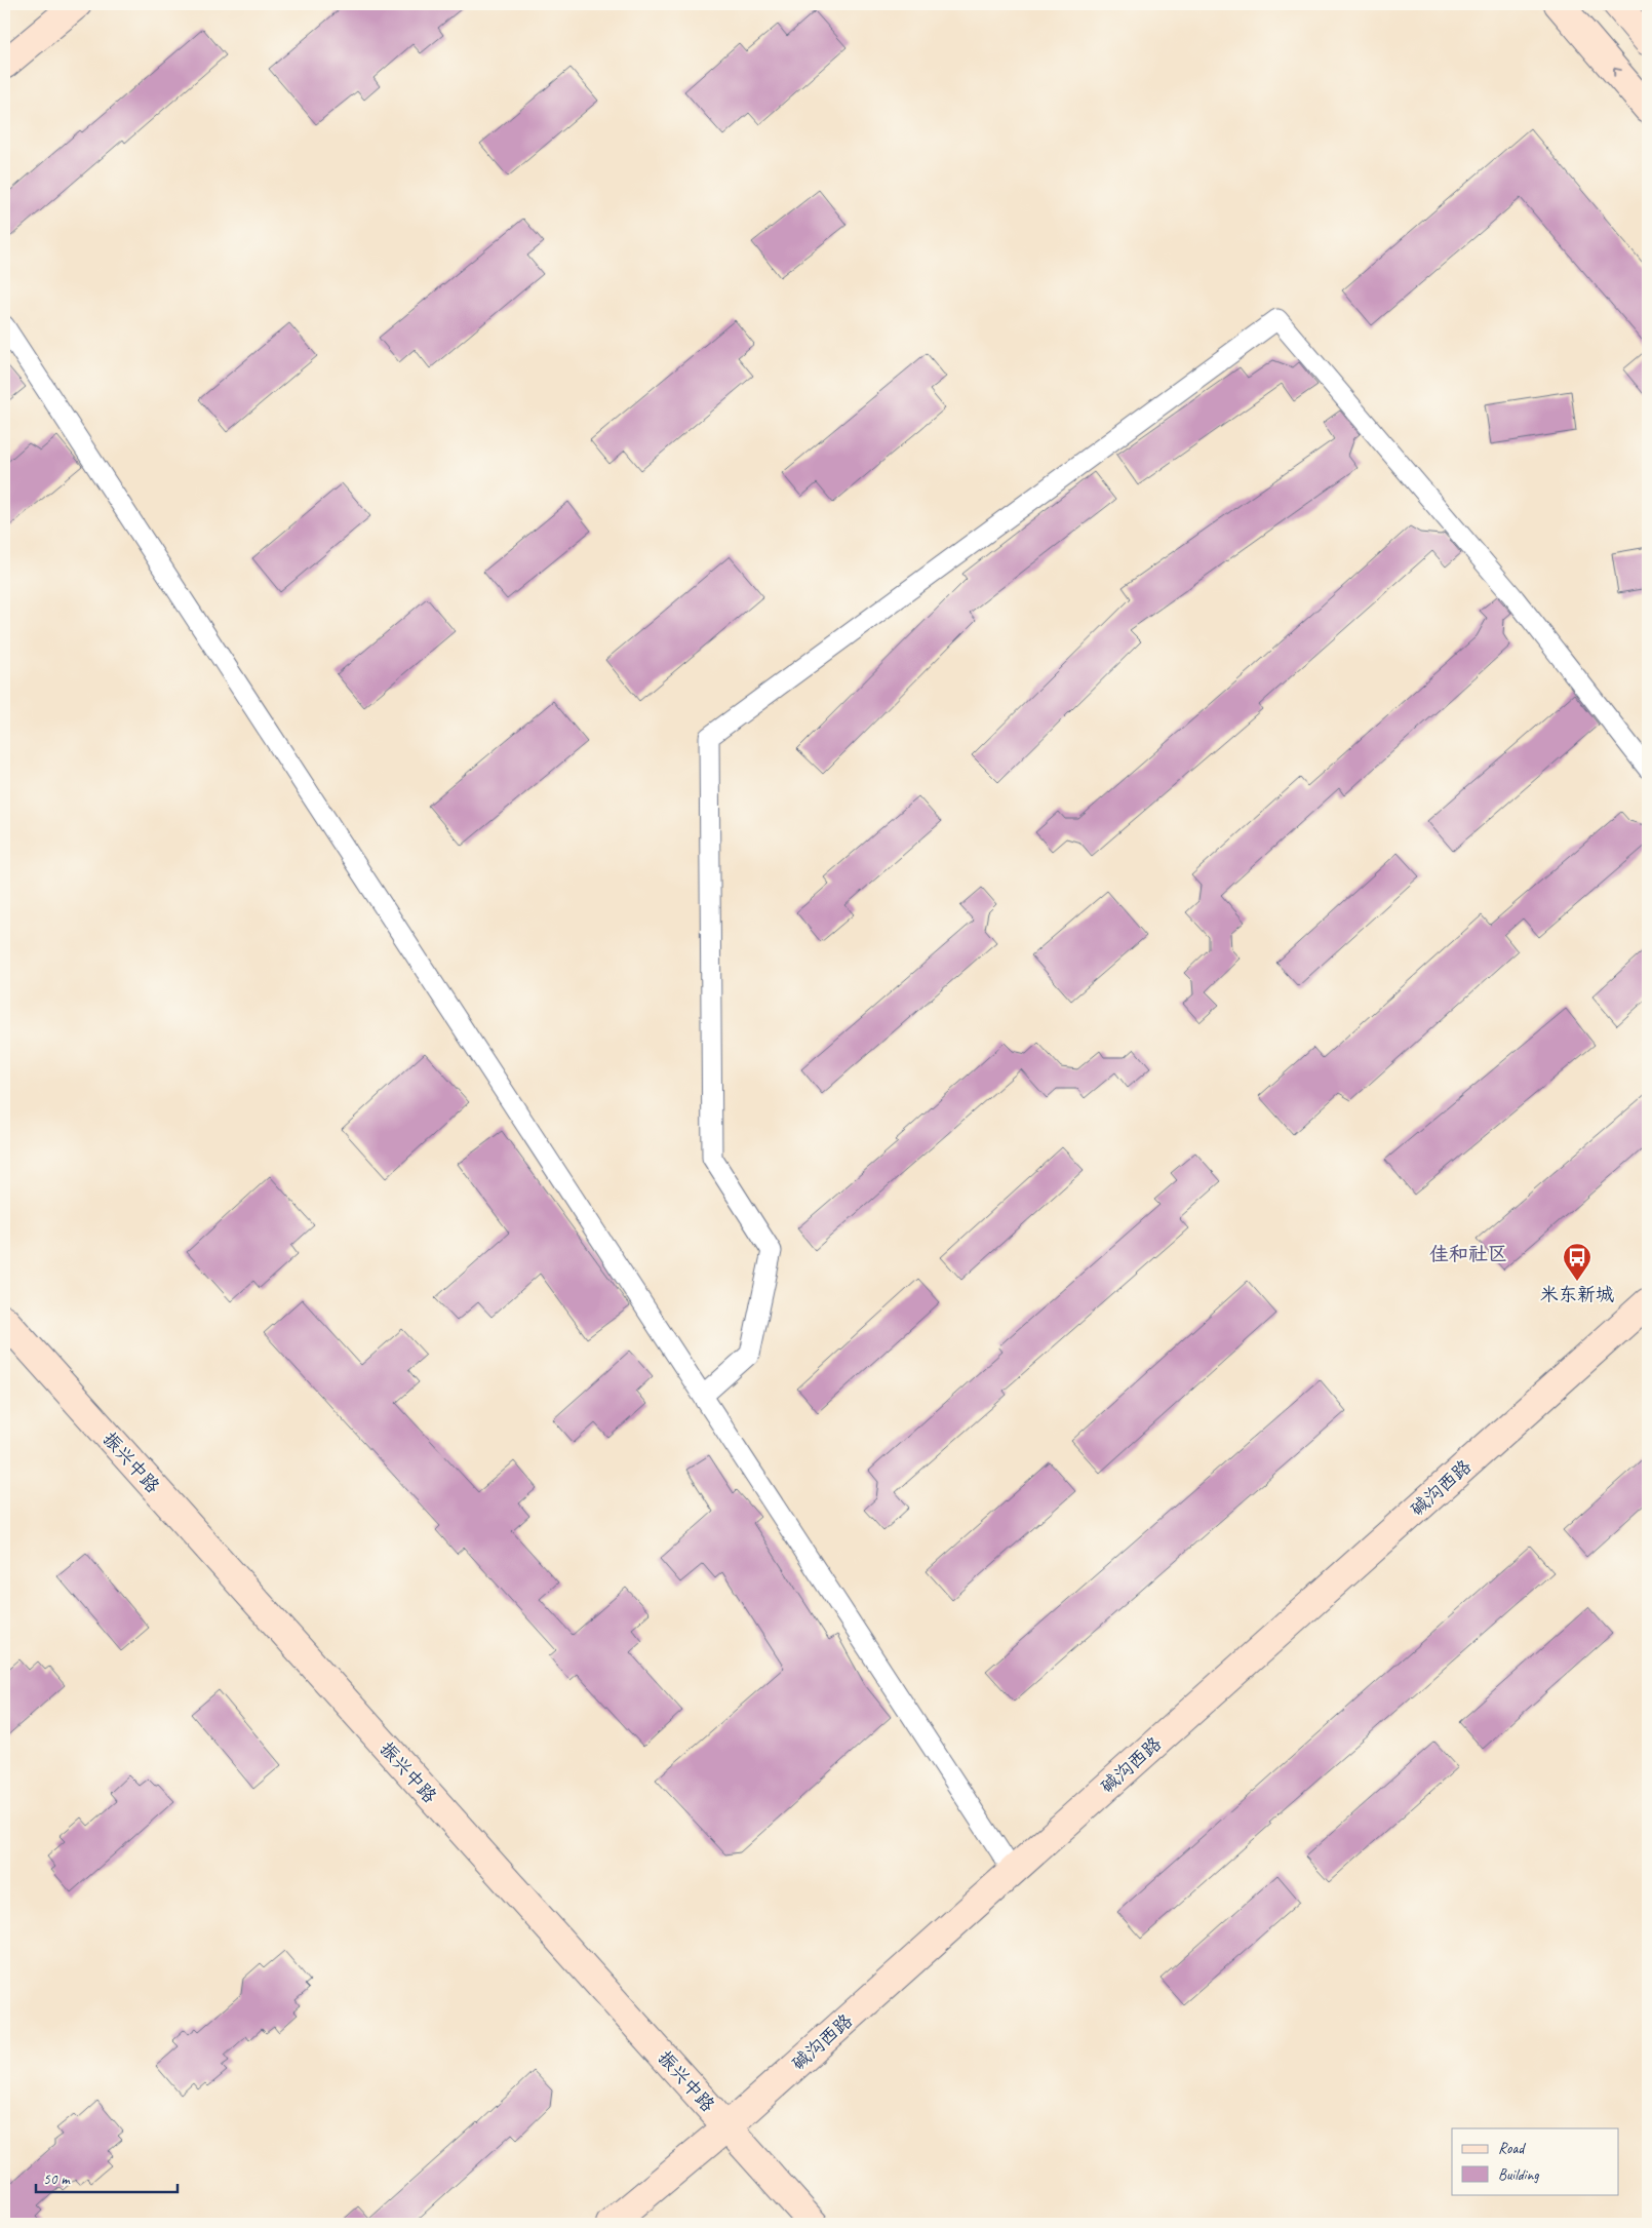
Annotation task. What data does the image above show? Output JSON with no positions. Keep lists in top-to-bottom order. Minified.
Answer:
{"streets":{"street":["振兴中路","碱沟西路"]},"crossings":[["振兴中路","碱沟西路"]],"districts":["佳和社区"],"places":{"bus stop":["米东新城"]},"legend":["Road","Building"],"scale_bar":"50 m"}
